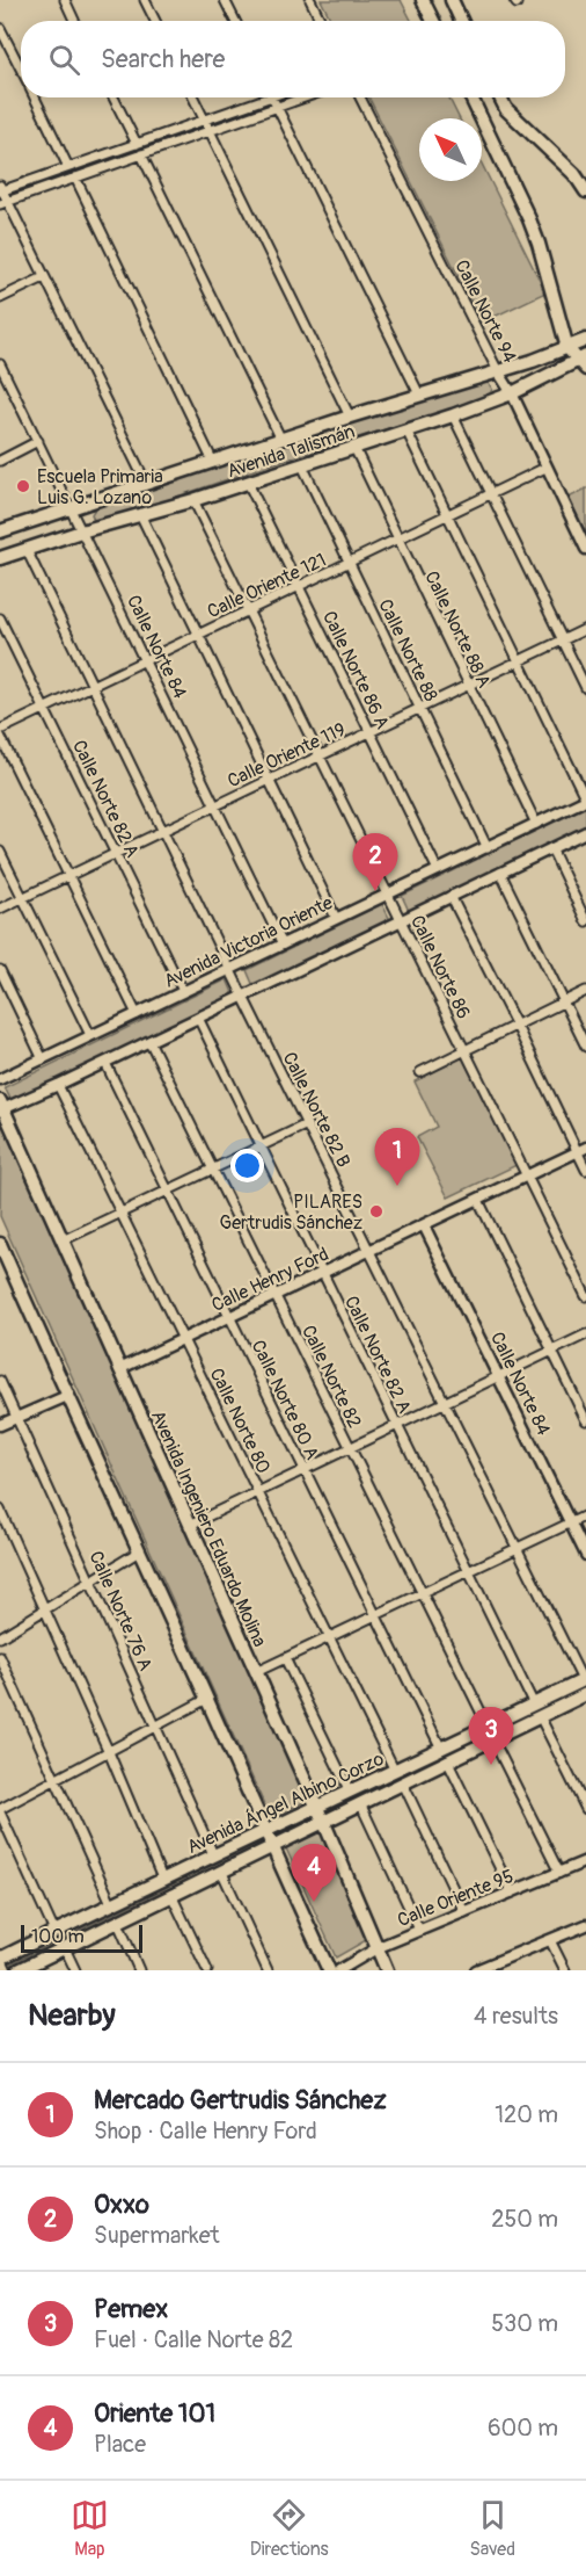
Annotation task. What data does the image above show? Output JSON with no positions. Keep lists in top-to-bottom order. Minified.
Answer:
{"streets":{"main road":["Avenida Talismán","Avenida Ingeniero Eduardo Molina","Avenida Ángel Albino Corzo"],"street":["Calle Norte 94","Calle Oriente 121","Calle Norte 88 A","Calle Norte 84","Calle Norte 88","Calle Norte 86 A","Calle Oriente 119","Calle Norte 82 A","Avenida Victoria Oriente","Calle Norte 86","Calle Norte 82 B","Calle Henry Ford","Calle Norte 82","Calle Norte 80 A","Calle Norte 80","Calle Norte 76 A","Calle Oriente 95"]},"crossings":[["Calle Norte 94","Avenida Talismán"],["Calle Norte 94","Calle Oriente 121"],["Avenida Talismán","Calle Norte 88 A"],["Avenida Talismán","Calle Norte 84"],["Avenida Talismán","Calle Norte 88"],["Avenida Talismán","Calle Norte 86 A"],["Avenida Talismán","Calle Norte 86"],["Avenida Talismán","Calle Norte 82 B"],["Calle Oriente 121","Calle Norte 88 A"],["Calle Oriente 121","Calle Norte 84"],["Calle Oriente 121","Calle Norte 88"],["Calle Oriente 121","Calle Norte 86 A"],["Calle Oriente 121","Calle Norte 82 A"],["Calle Oriente 121","Calle Norte 86"],["Calle Oriente 121","Calle Norte 82 B"],["Calle Norte 88 A","Calle Oriente 119"],["Calle Norte 88 A","Avenida Victoria Oriente"],["Calle Norte 84","Calle Oriente 119"],["Calle Norte 84","Avenida Victoria Oriente"],["Calle Norte 84","Calle Henry Ford"],["Calle Norte 88","Calle Oriente 119"],["Calle Norte 88","Avenida Victoria Oriente"],["Calle Norte 86 A","Calle Oriente 119"],["Calle Norte 86 A","Avenida Victoria Oriente"],["Calle Oriente 119","Calle Norte 82 A"],["Calle Oriente 119","Calle Norte 86"],["Calle Oriente 119","Calle Norte 82 B"],["Calle Norte 82 A","Avenida Victoria Oriente"],["Calle Norte 82 A","Calle Henry Ford"],["Calle Norte 82 A","Avenida Ángel Albino Corzo"],["Avenida Victoria Oriente","Calle Norte 86"],["Avenida Victoria Oriente","Calle Norte 82 B"],["Calle Norte 86","Calle Henry Ford"],["Calle Norte 82 B","Calle Henry Ford"],["Calle Norte 82 B","Avenida Ángel Albino Corzo"],["Calle Henry Ford","Calle Norte 82"],["Calle Henry Ford","Calle Norte 80 A"],["Calle Henry Ford","Calle Norte 80"],["Calle Henry Ford","Avenida Ingeniero Eduardo Molina"],["Calle Norte 82","Avenida Ángel Albino Corzo"],["Calle Norte 82","Calle Oriente 95"],["Calle Norte 80 A","Avenida Ángel Albino Corzo"],["Calle Norte 80 A","Calle Oriente 95"],["Calle Norte 80","Avenida Ángel Albino Corzo"],["Avenida Ingeniero Eduardo Molina","Avenida Ángel Albino Corzo"],["Avenida Ingeniero Eduardo Molina","Calle Oriente 95"],["Calle Norte 76 A","Avenida Ángel Albino Corzo"]],"places":["Escuela Primaria Luis G. Lozano","PILARES Gertrudis Sánchez"],"scale_bar":"100 m","north":"top left","page":{"search":"Search here","pins":["2","1","3","4"],"scale":"100 m","heading":["Nearby","4 results"],"list":[{"mark":"1","name":"Mercado Gertrudis Sánchez","note":"Shop · Calle Henry Ford","value":"120 m"},{"mark":"2","name":"Oxxo","note":"Supermarket","value":"250 m"},{"mark":"3","name":"Pemex","note":"Fuel · Calle Norte 82","value":"530 m"},{"mark":"4","name":"Oriente 101","note":"Place","value":"600 m"}],"nav":["Map","Directions","Saved"]}}
